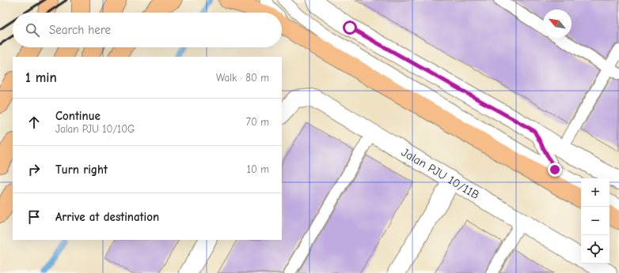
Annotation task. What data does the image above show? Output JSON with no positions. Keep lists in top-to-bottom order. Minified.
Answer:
{"streets":{"street":["Jalan PJU 10/11B"]},"north":"top left","page":{"search":"Search here","heading":["1 min","Walk · 80 m"],"list":[["Continue","Jalan PJU 10/10G","70 m"],["Turn right","10 m"],"Arrive at destination"],"map_buttons":["+","−"]}}
